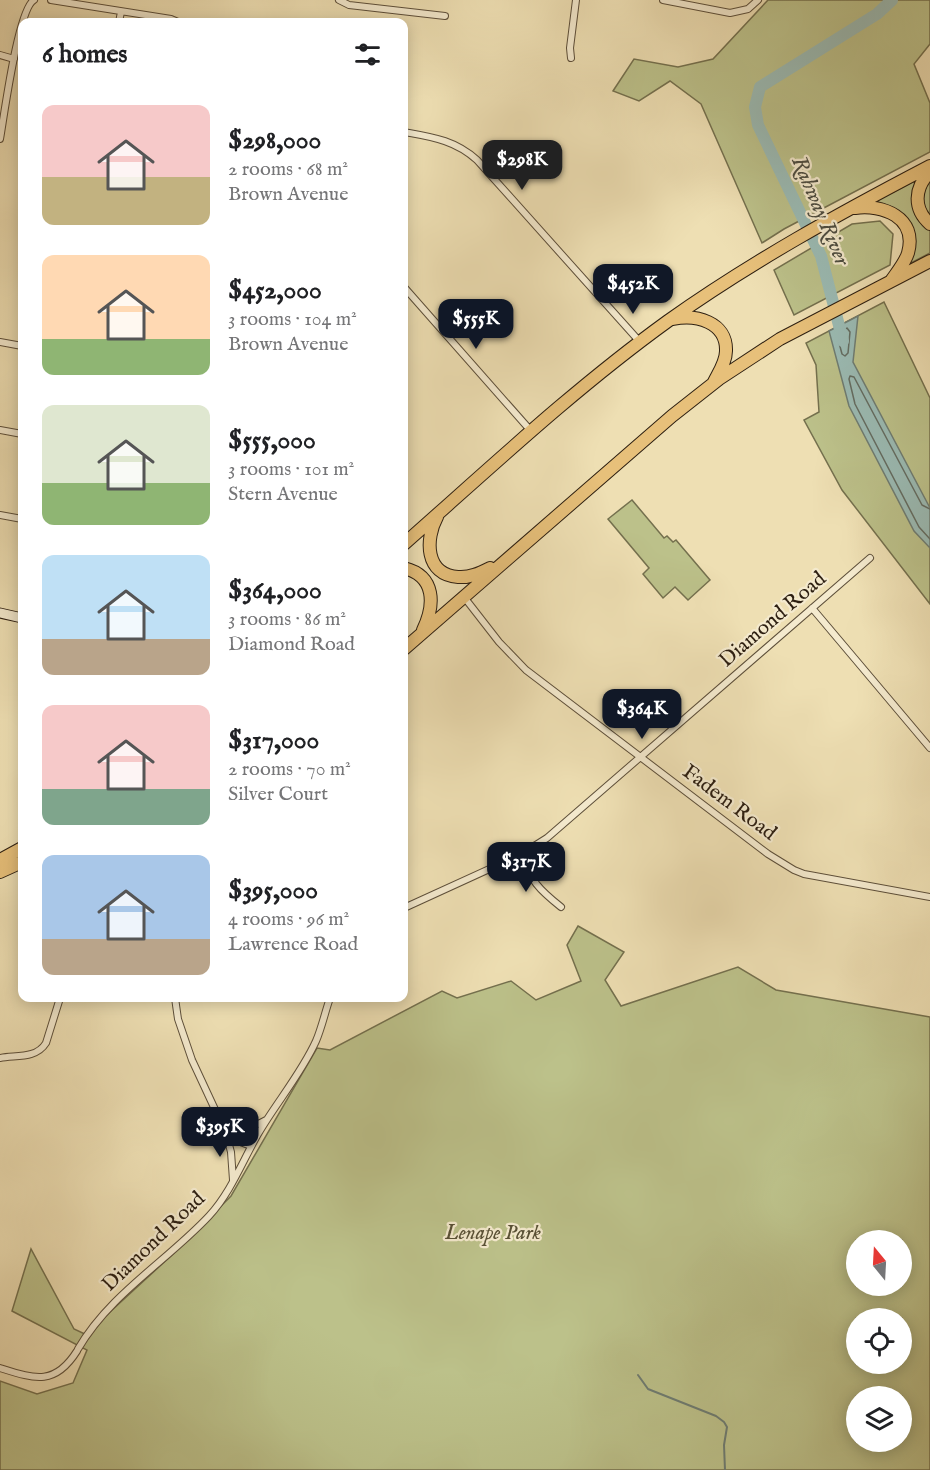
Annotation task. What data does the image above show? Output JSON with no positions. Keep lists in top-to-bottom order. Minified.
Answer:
{"streets":{"street":["Diamond Road","Fadem Road"]},"crossings":[["Diamond Road","Fadem Road"]],"water":["Rahway River"],"parks":["Lenape Park"],"north":"top","page":{"heading":"6 homes","list":[{"name":"$298,000","note":"2 rooms · 68 m² · Brown Avenue"},{"name":"$452,000","note":"3 rooms · 104 m² · Brown Avenue"},{"name":"$555,000","note":"3 rooms · 101 m² · Stern Avenue"},{"name":"$364,000","note":"3 rooms · 86 m² · Diamond Road"},{"name":"$317,000","note":"2 rooms · 70 m² · Silver Court"},{"name":"$395,000","note":"4 rooms · 96 m² · Lawrence Road"}],"price":["$298K","$452K","$555K","$364K","$317K","$395K"]}}
